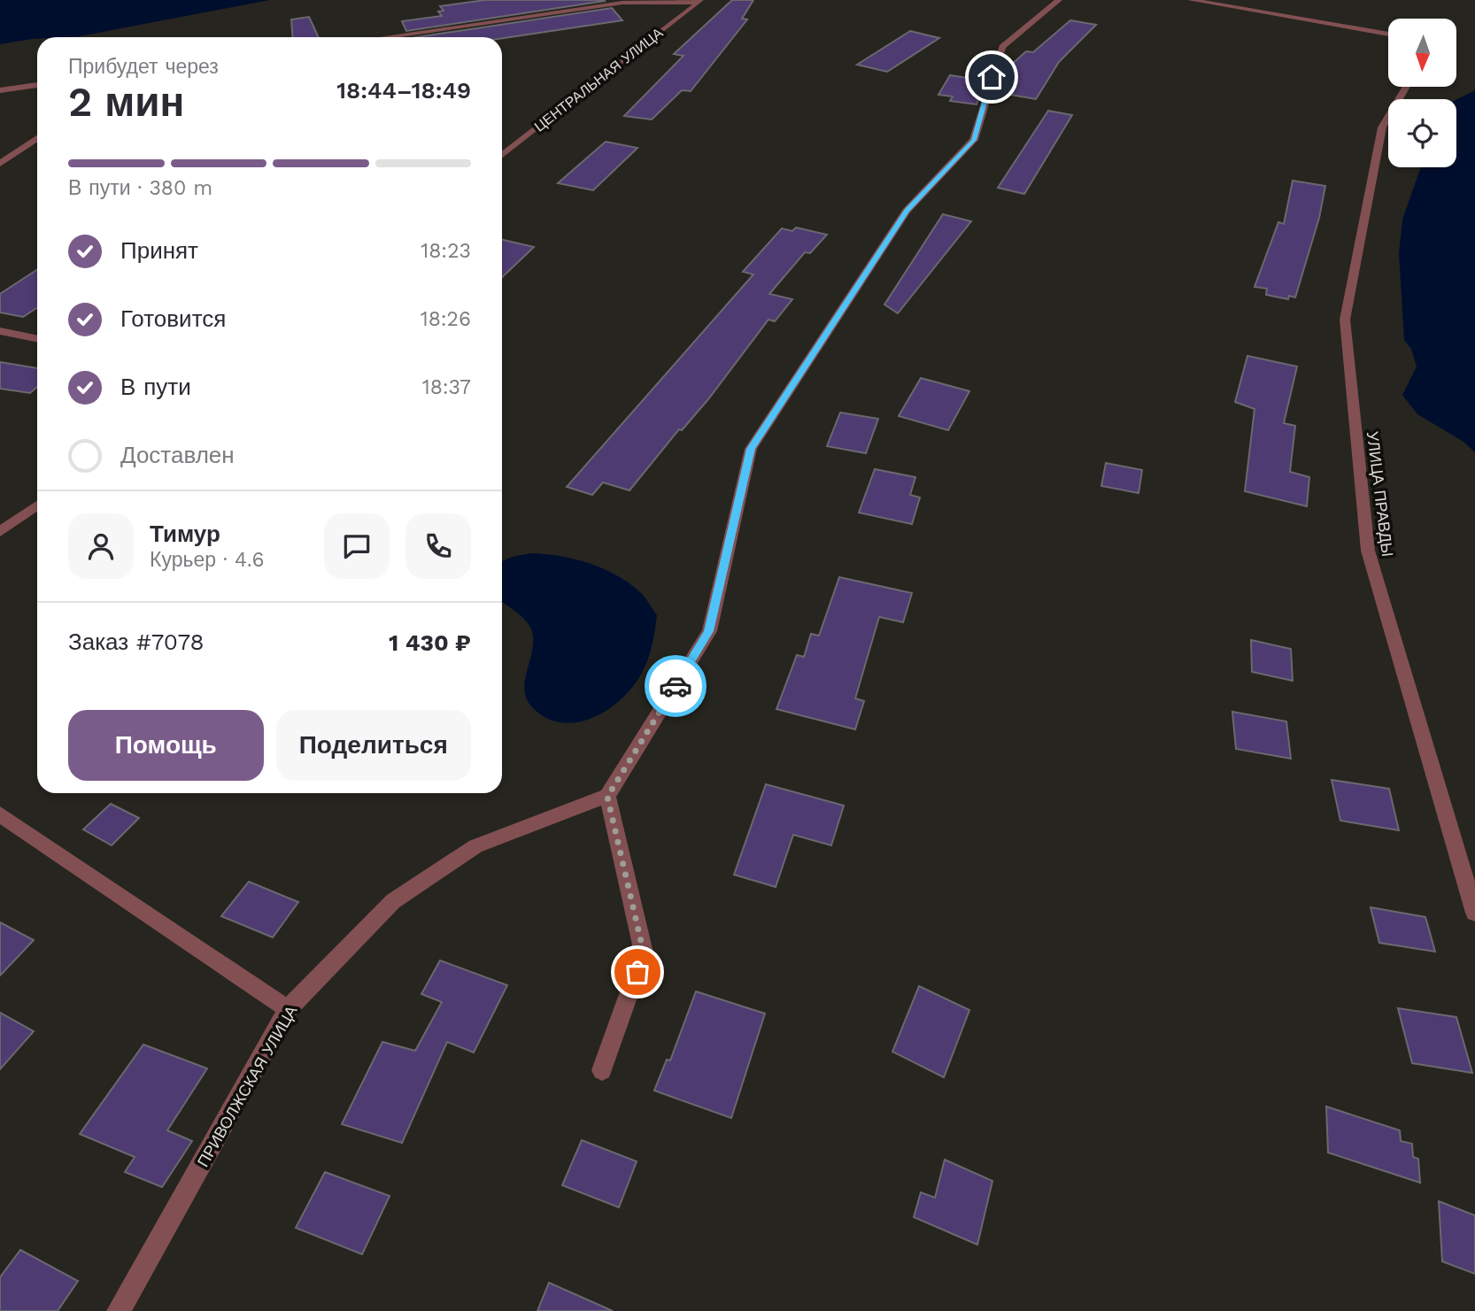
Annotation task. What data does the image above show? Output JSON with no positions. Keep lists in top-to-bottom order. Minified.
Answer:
{"streets":{"street":["ЦЕНТРАЛЬНАЯ УЛИЦА","УЛИЦА ПРАВДЫ","ПРИВОЛЖСКАЯ УЛИЦА"]},"north":"bottom","page":{"heading":["2 мин","Прибудет через","18:44–18:49"],"panel":["Тимур","Курьер · 4.6","Заказ #7078","1 430 ₽"],"bar":"В пути · 380 m","list":[["Принят","18:23"],["Готовится","18:26"],["В пути","18:37"],"Доставлен"],"buttons":["Помощь","Поделиться"]}}
